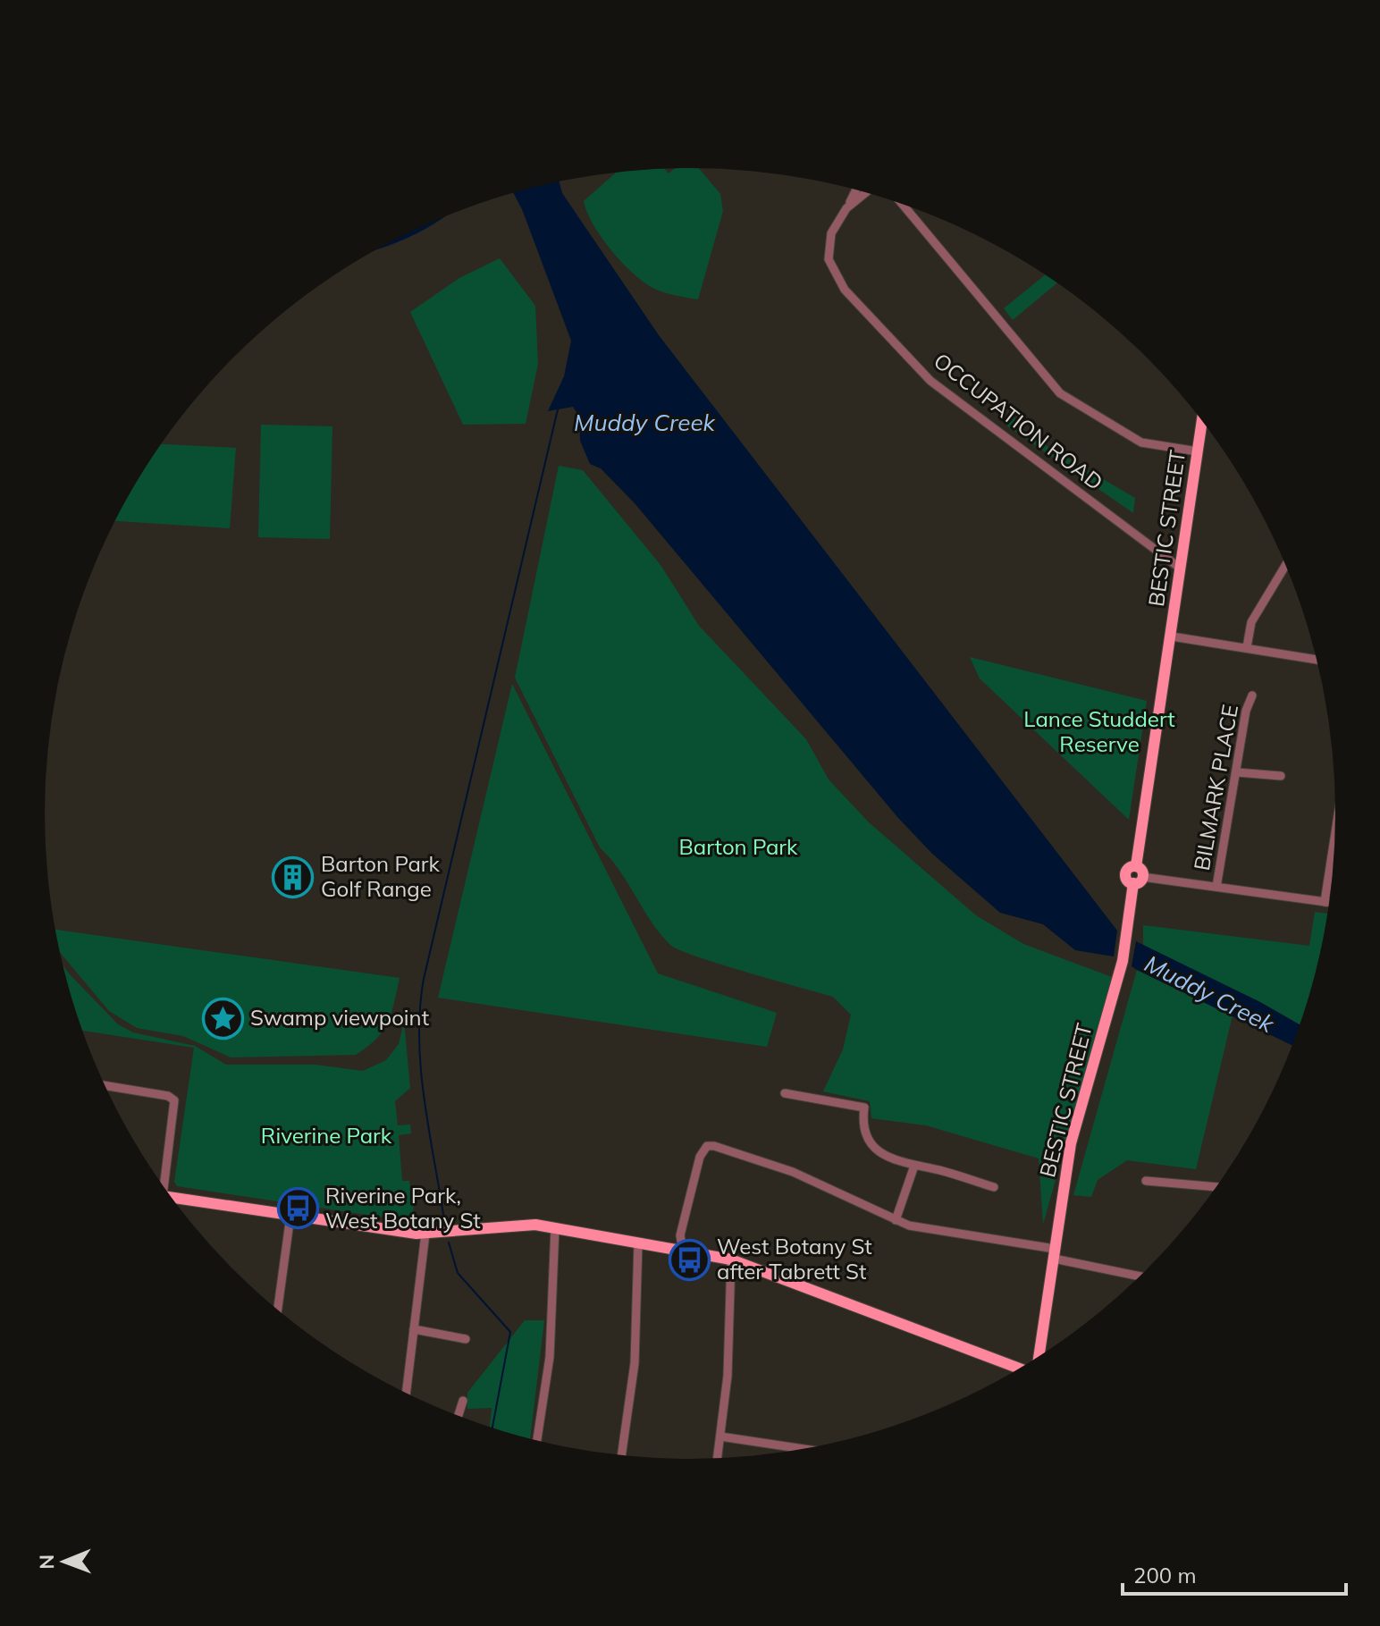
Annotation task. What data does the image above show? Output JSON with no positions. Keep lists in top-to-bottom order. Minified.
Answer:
{"streets":{"main road":["BESTIC STREET"],"street":["OCCUPATION ROAD","BILMARK PLACE"]},"crossings":[["OCCUPATION ROAD","BESTIC STREET"]],"water":["Muddy Creek"],"parks":["Lance Studdert Reserve","Barton Park","Riverine Park"],"places":{"building":["Barton Park Golf Range"],"place":["Swamp viewpoint"],"bus stop":["Riverine Park, West Botany St","West Botany St after Tabrett St"]},"scale_bar":"200 m","north":"left"}
